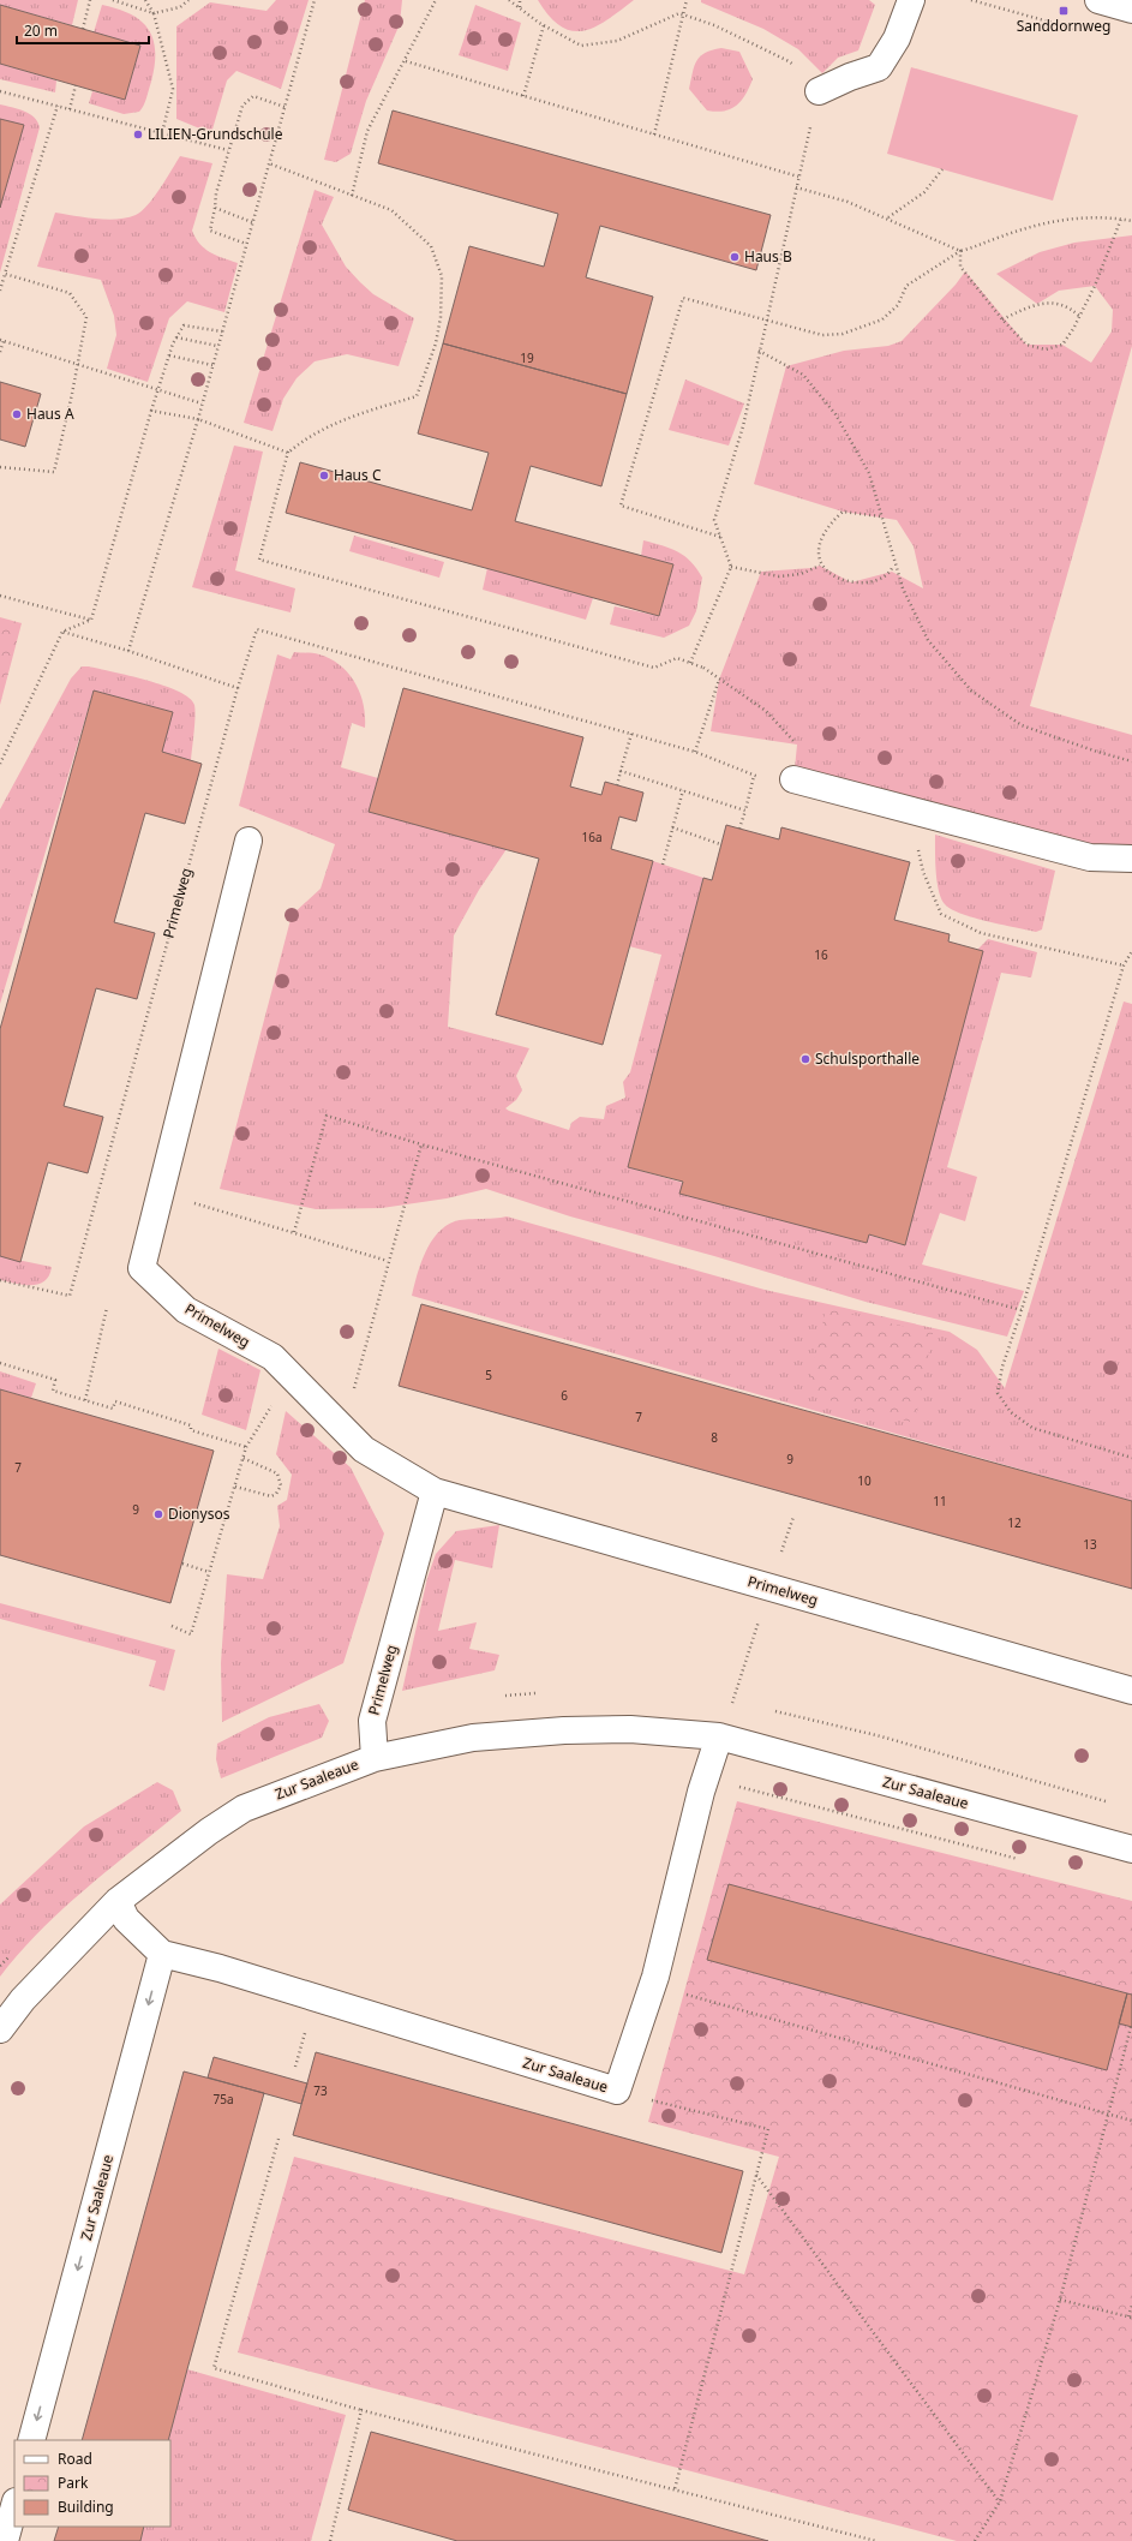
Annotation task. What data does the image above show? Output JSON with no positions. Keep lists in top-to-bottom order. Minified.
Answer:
{"streets":{"street":["Primelweg","Zur Saaleaue"]},"crossings":[["Primelweg","Zur Saaleaue"]],"places":{"transit":["Sanddornweg"],"other":["LILIEN-Grundschule","Haus B","Haus A","Haus C","Schulsporthalle","Dionysos"]},"house_numbers":["19","16a","16","5","6","7","8","9","7","10","11","9","12","13","73","75a"],"legend":["Road","Park","Building"],"scale_bar":"20 m"}
